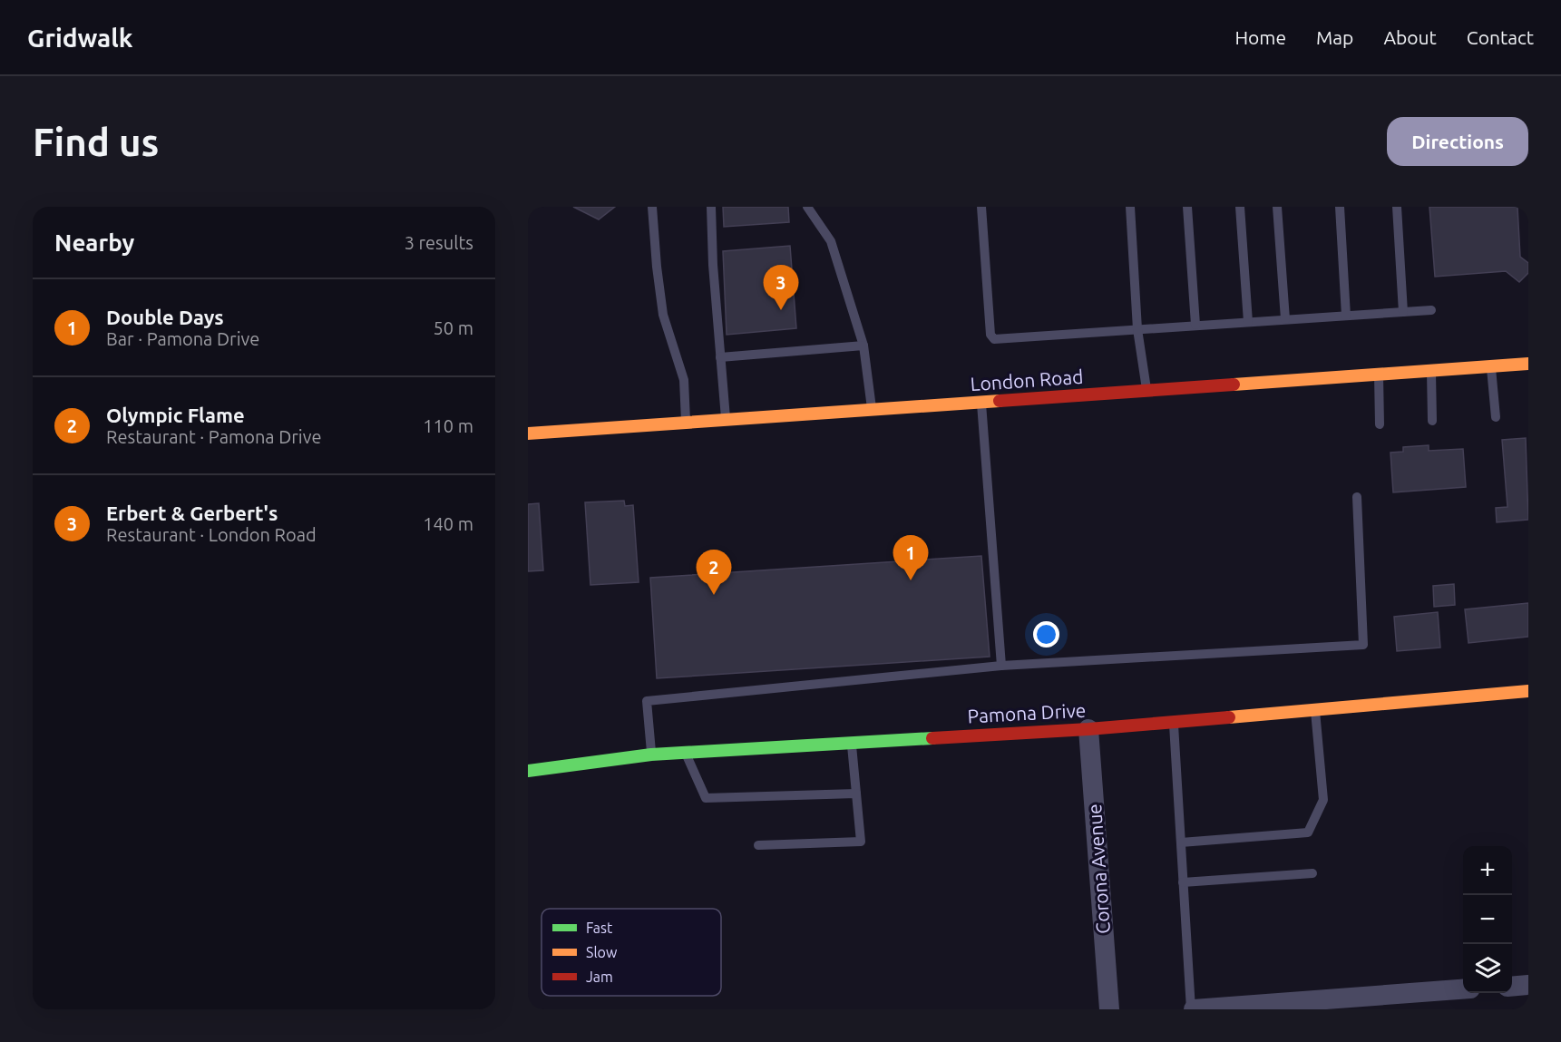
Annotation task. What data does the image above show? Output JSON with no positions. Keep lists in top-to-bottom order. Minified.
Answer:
{"streets":{"street":["London Road","Pamona Drive","Corona Avenue"]},"crossings":[["Pamona Drive","Corona Avenue"]],"legend":["Fast","Slow","Jam"],"page":{"header":"Gridwalk","nav":["Home","Map","About","Contact"],"buttons":"Directions","title":"Find us","heading":["Nearby","3 results"],"pins":["3","1","2"],"list":[{"mark":"1","name":"Double Days","note":"Bar · Pamona Drive","value":"50 m"},{"mark":"2","name":"Olympic Flame","note":"Restaurant · Pamona Drive","value":"110 m"},{"mark":"3","name":"Erbert & Gerbert's","note":"Restaurant · London Road","value":"140 m"}],"map_buttons":["+","−"]}}
